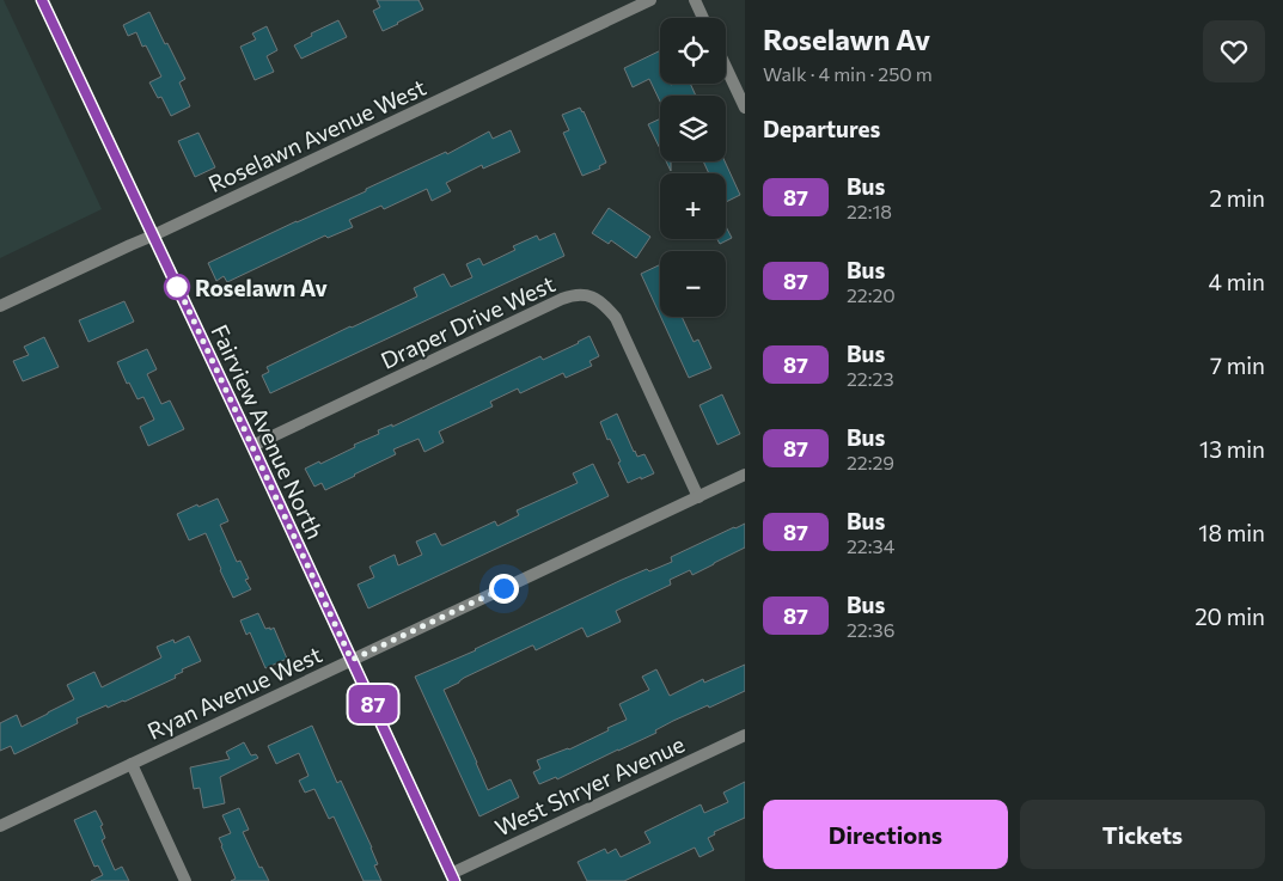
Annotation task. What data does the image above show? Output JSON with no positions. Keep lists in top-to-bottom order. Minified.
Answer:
{"streets":{"street":["Roselawn Avenue West","Draper Drive West","Fairview Avenue North","Ryan Avenue West","West Shryer Avenue"]},"crossings":[["Roselawn Avenue West","Fairview Avenue North"],["Draper Drive West","Fairview Avenue North"],["Draper Drive West","Ryan Avenue West"],["Fairview Avenue North","Ryan Avenue West"],["Fairview Avenue North","West Shryer Avenue"]],"places":["Roselawn Av"],"lines":["bus line 87"],"page":{"on_map":"87","heading":[["Roselawn Av","Walk · 4 min · 250 m"],"Departures"],"map_buttons":["+","−"],"list":[{"mark":"87","name":"Bus","note":"22:18","value":"2 min"},{"mark":"87","name":"Bus","note":"22:20","value":"4 min"},{"mark":"87","name":"Bus","note":"22:23","value":"7 min"},{"mark":"87","name":"Bus","note":"22:29","value":"13 min"},{"mark":"87","name":"Bus","note":"22:34","value":"18 min"},{"mark":"87","name":"Bus","note":"22:36","value":"20 min"}],"buttons":["Directions","Tickets"]}}
